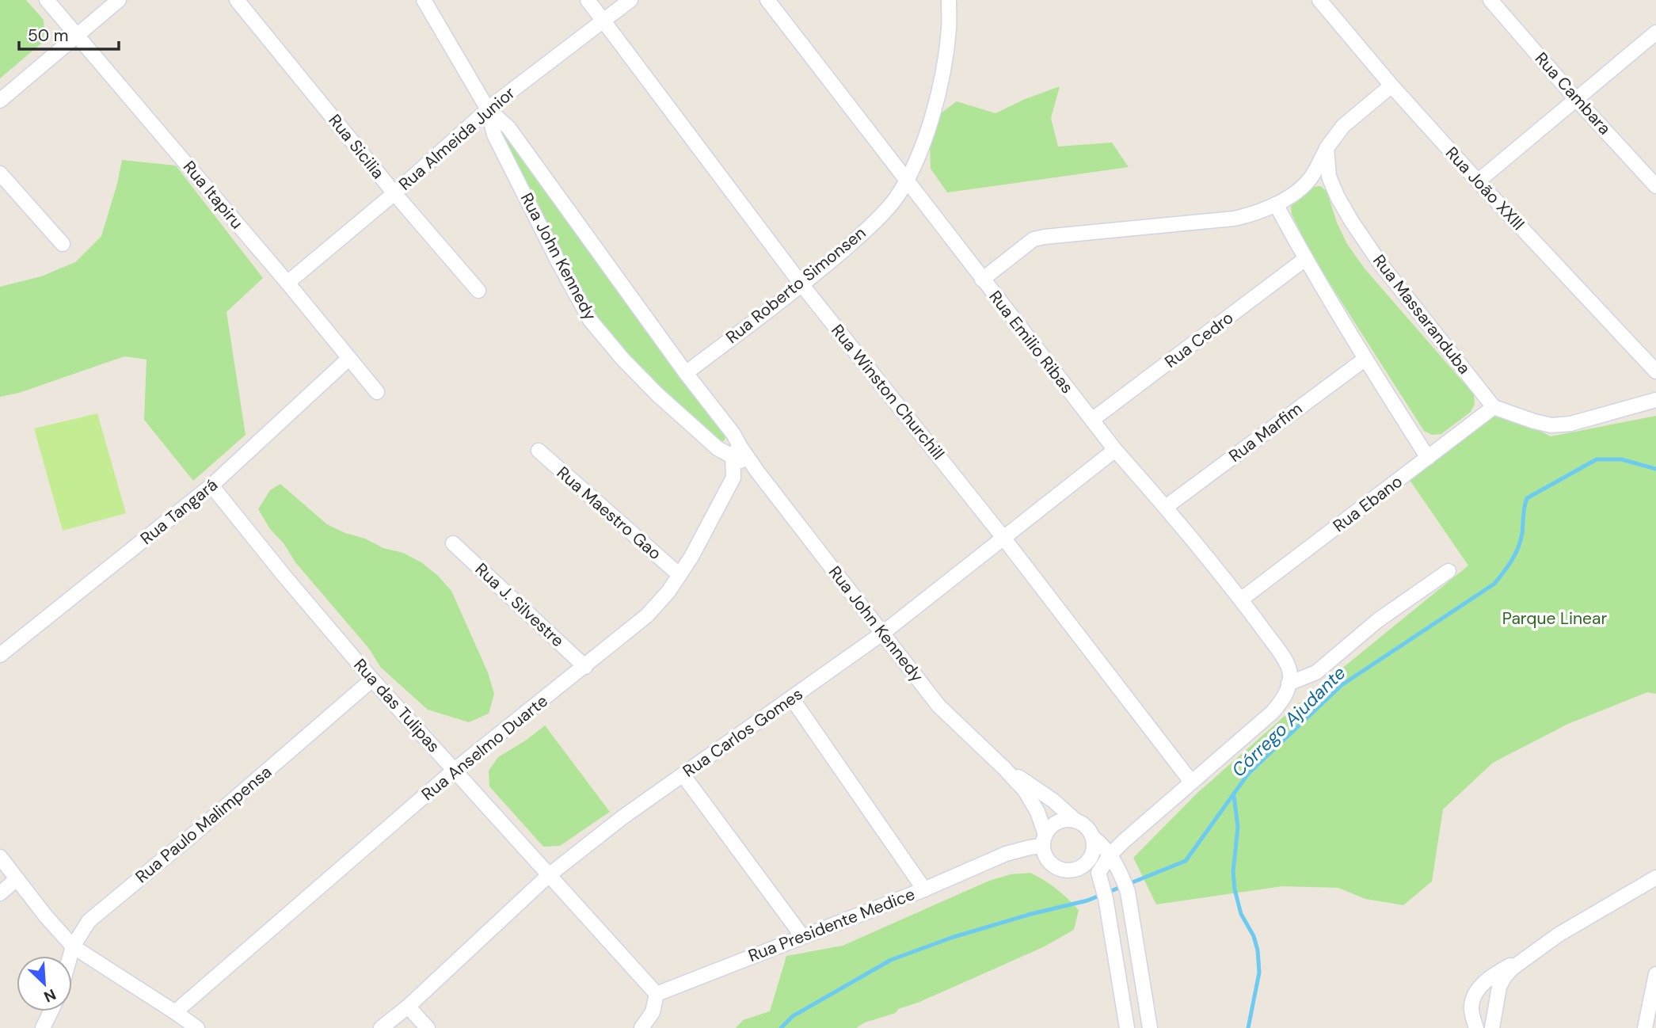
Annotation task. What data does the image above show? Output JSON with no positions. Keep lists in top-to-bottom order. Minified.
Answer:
{"streets":{"street":["Rua Cambara","Rua Almeida Junior","Rua Sicilia","Rua João XXIII","Rua Itapiru","Rua John Kennedy","Rua Roberto Simonsen","Rua Massaranduba","Rua Cedro","Rua Emilio Ribas","Rua Winston Churchill","Rua Marfim","Rua Ebano","Rua Tangará","Rua Maestro Gao","Rua J. Silvestre","Rua das Tulipas","Rua Carlos Gomes","Rua Anselmo Duarte","Rua Paulo Malimpensa","Rua Presidente Medice"]},"crossings":[["Rua Almeida Junior","Rua Sicilia"],["Rua Almeida Junior","Rua Itapiru"],["Rua Almeida Junior","Rua John Kennedy"],["Rua Almeida Junior","Rua Winston Churchill"],["Rua Itapiru","Rua Tangará"],["Rua John Kennedy","Rua Roberto Simonsen"],["Rua John Kennedy","Rua Carlos Gomes"],["Rua John Kennedy","Rua Anselmo Duarte"],["Rua John Kennedy","Rua Presidente Medice"],["Rua Roberto Simonsen","Rua Emilio Ribas"],["Rua Roberto Simonsen","Rua Winston Churchill"],["Rua Massaranduba","Rua Ebano"],["Rua Cedro","Rua Emilio Ribas"],["Rua Emilio Ribas","Rua Marfim"],["Rua Emilio Ribas","Rua Ebano"],["Rua Emilio Ribas","Rua Carlos Gomes"],["Rua Winston Churchill","Rua Carlos Gomes"],["Rua Tangará","Rua das Tulipas"],["Rua Maestro Gao","Rua Anselmo Duarte"],["Rua J. Silvestre","Rua Anselmo Duarte"],["Rua das Tulipas","Rua Carlos Gomes"],["Rua das Tulipas","Rua Anselmo Duarte"],["Rua das Tulipas","Rua Paulo Malimpensa"],["Rua das Tulipas","Rua Presidente Medice"]],"water":["Córrego Ajudante"],"parks":["Parque Linear"],"scale_bar":"50 m","north":"bottom right"}
